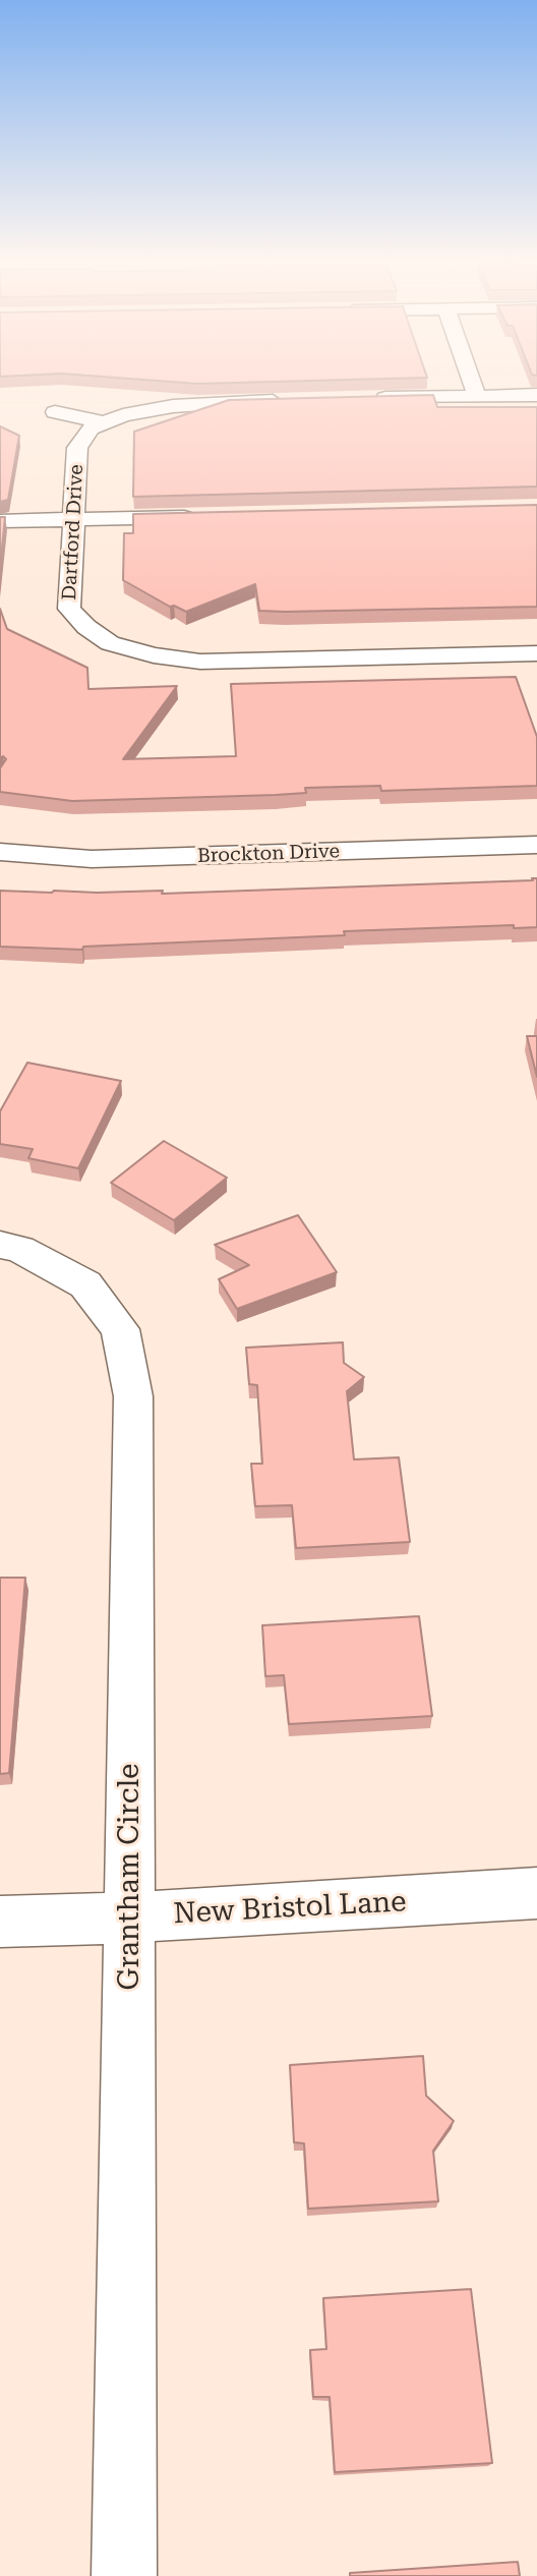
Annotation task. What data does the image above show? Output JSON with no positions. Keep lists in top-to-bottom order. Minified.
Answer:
{"streets":{"street":["Dartford Drive","Brockton Drive","Grantham Circle","New Bristol Lane"]},"crossings":[["Grantham Circle","New Bristol Lane"]]}
